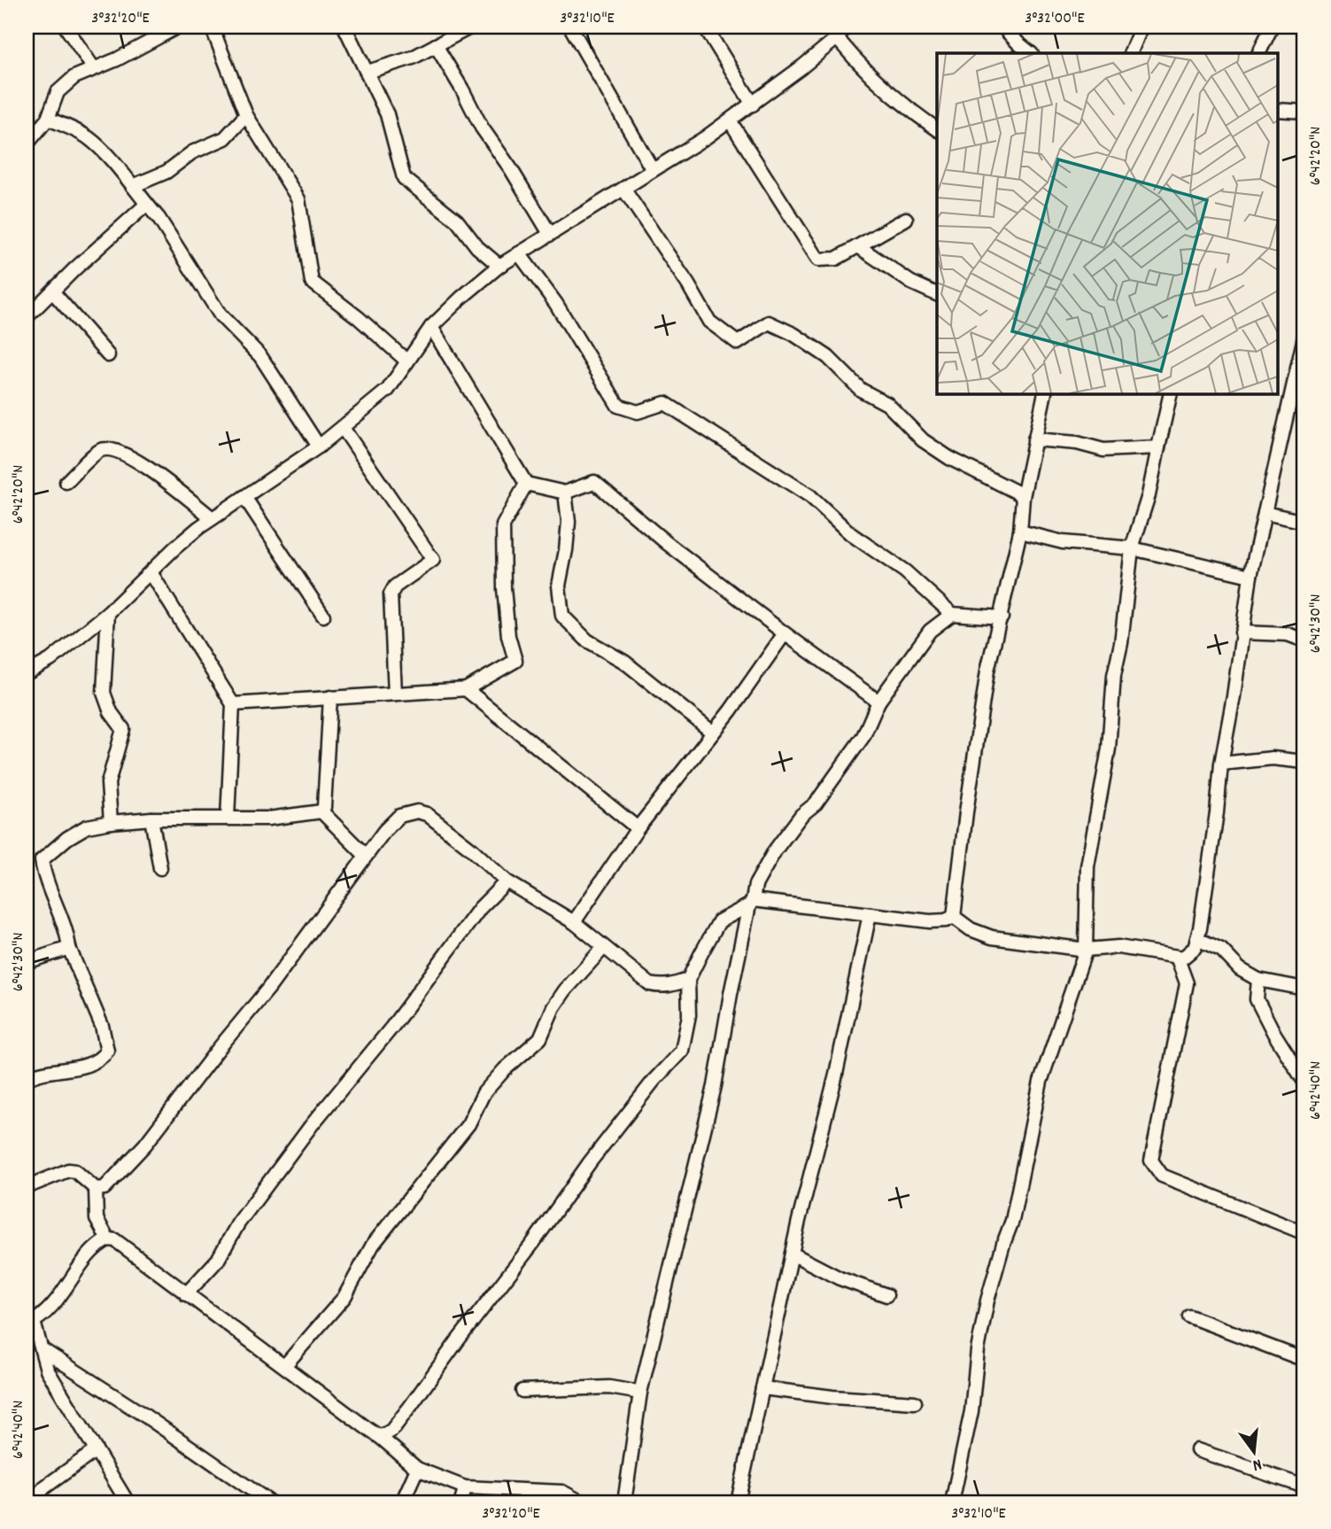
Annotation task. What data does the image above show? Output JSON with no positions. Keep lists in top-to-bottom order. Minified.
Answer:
{"north":"bottom","coordinates":["3°32'20\"E","3°32'10\"E","3°32'00\"E","6°42'20\"N","6°42'30\"N","6°42'40\"N"]}
